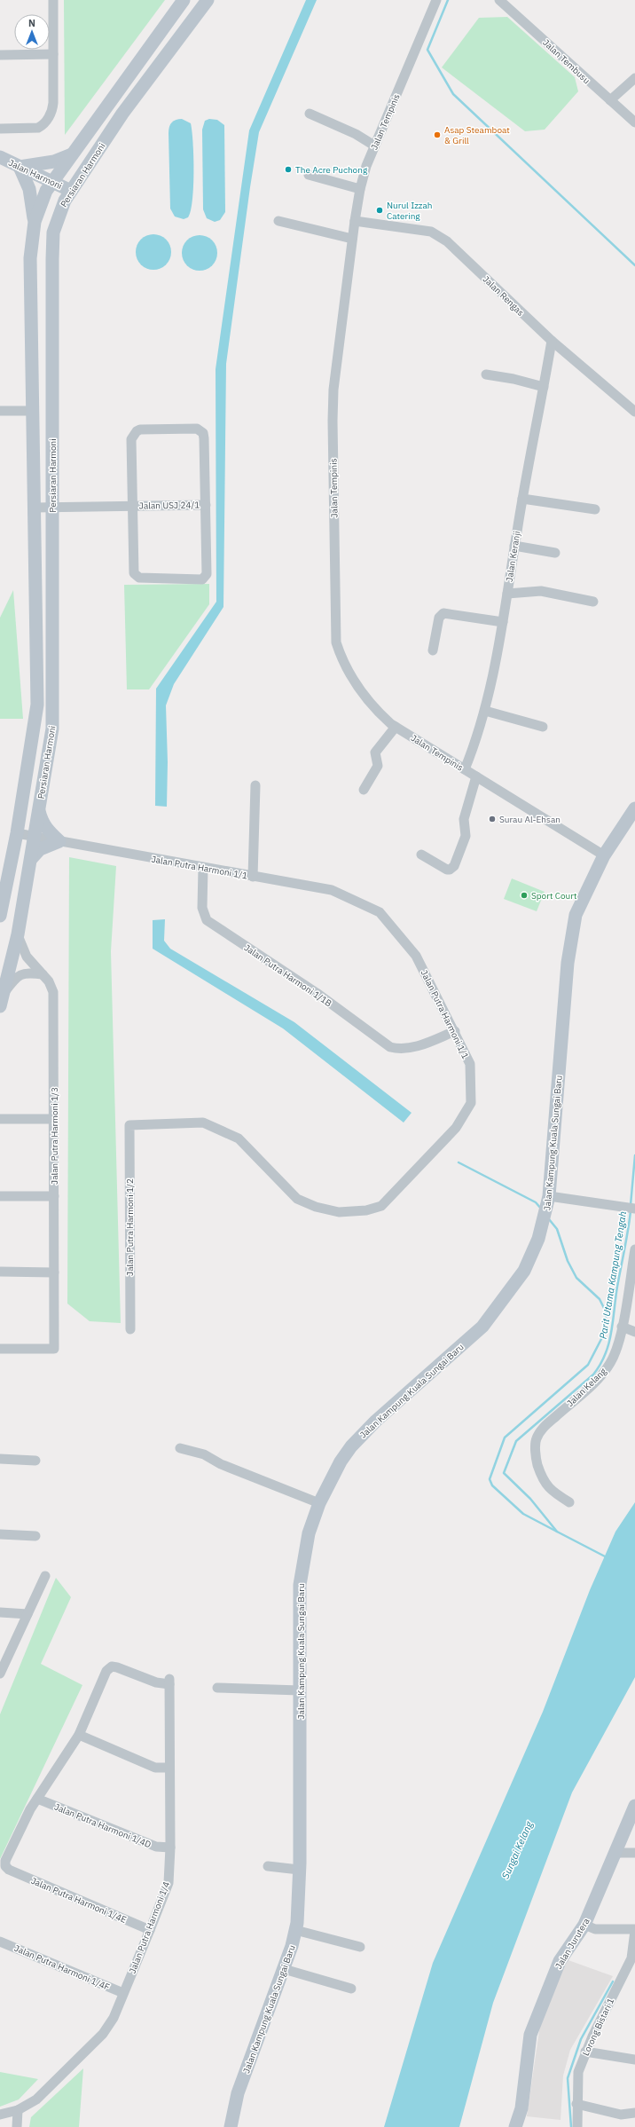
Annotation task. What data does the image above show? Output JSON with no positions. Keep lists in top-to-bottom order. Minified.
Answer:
{"streets":{"main road":["Jalan Harmoni","Persiaran Harmoni","Jalan Kampung Kuala Sungai Baru","Jalan Jurutera"],"street":["Jalan Tembusu","Jalan Tempinis","Jalan Rengas","Jalan USJ 24/1","Jalan Keranji","Jalan Putra Harmoni 1/1","Jalan Putra Harmoni 1/1B","Jalan Putra Harmoni 1/3","Jalan Putra Harmoni 1/2","Jalan Kelang","Jalan Putra Harmoni 1/4D","Jalan Putra Harmoni 1/4E","Jalan Putra Harmoni 1/4","Jalan Putra Harmoni 1/4F","Lorong Bistari 1"]},"crossings":[["Jalan Tempinis","Jalan Rengas"],["Jalan Tempinis","Jalan Keranji"],["Jalan Tempinis","Jalan Kampung Kuala Sungai Baru"],["Jalan Harmoni","Persiaran Harmoni"],["Persiaran Harmoni","Jalan USJ 24/1"],["Persiaran Harmoni","Jalan Putra Harmoni 1/1"],["Persiaran Harmoni","Jalan Putra Harmoni 1/3"],["Jalan Rengas","Jalan Keranji"],["Jalan Putra Harmoni 1/1","Jalan Putra Harmoni 1/1B"],["Jalan Putra Harmoni 1/1","Jalan Putra Harmoni 1/2"],["Jalan Putra Harmoni 1/4D","Jalan Putra Harmoni 1/4E"],["Jalan Putra Harmoni 1/4D","Jalan Putra Harmoni 1/4"],["Jalan Putra Harmoni 1/4E","Jalan Putra Harmoni 1/4"],["Jalan Putra Harmoni 1/4","Jalan Putra Harmoni 1/4F"]],"water":["Parit Utama Kampung Tengah","Sungai Kelang"],"places":["Asap Steamboat & Grill","The Acre Puchong","Nurul Izzah Catering","Surau Al-Ehsan","Sport Court"],"north":"top"}
